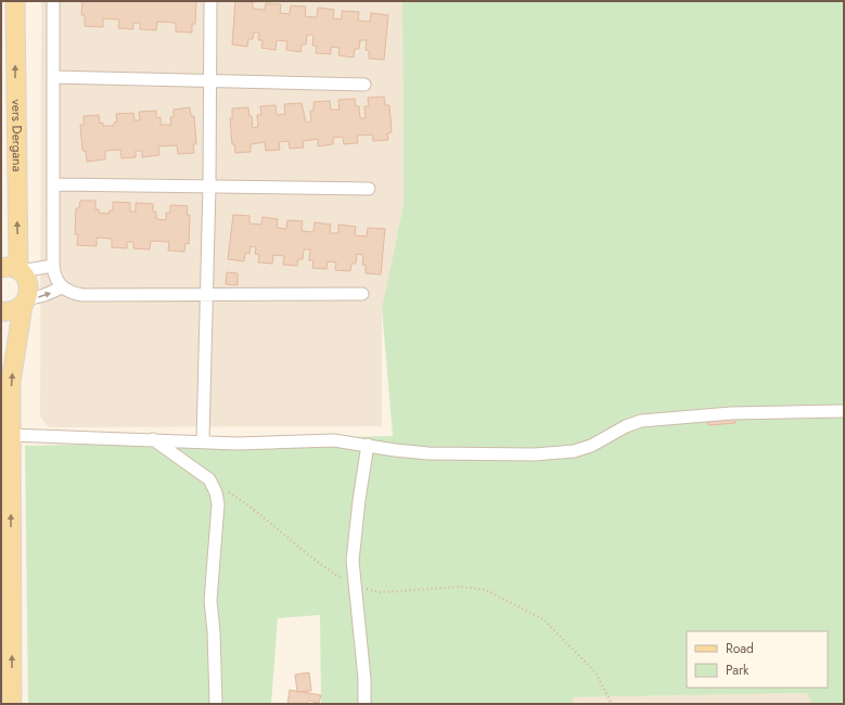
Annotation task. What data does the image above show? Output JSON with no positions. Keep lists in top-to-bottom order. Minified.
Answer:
{"streets":{"main road":["vers Dergana"]},"one_way":["vers Dergana"],"legend":["Road","Park"]}
